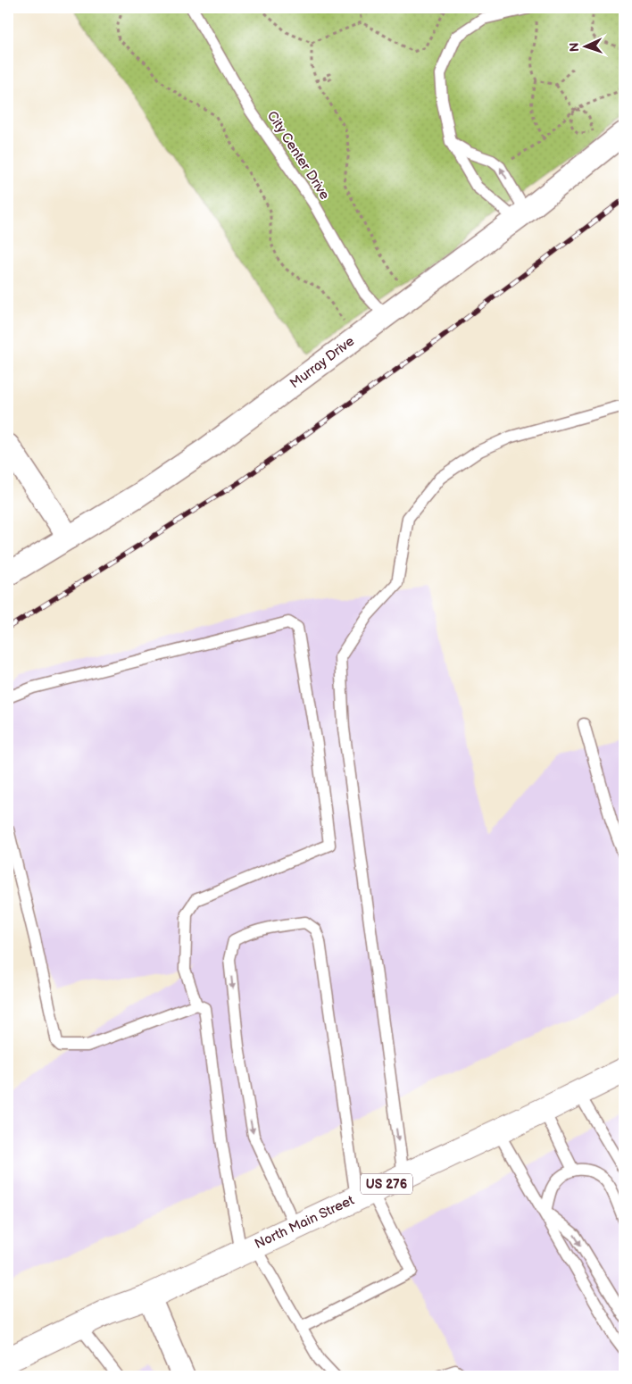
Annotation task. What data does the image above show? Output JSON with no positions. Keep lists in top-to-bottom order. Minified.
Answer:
{"streets":{"main road":["US 276","North Main Street"],"street":["Murray Drive"],"lane":["City Center Drive"]},"crossings":[["City Center Drive","Murray Drive"]],"north":"left"}
